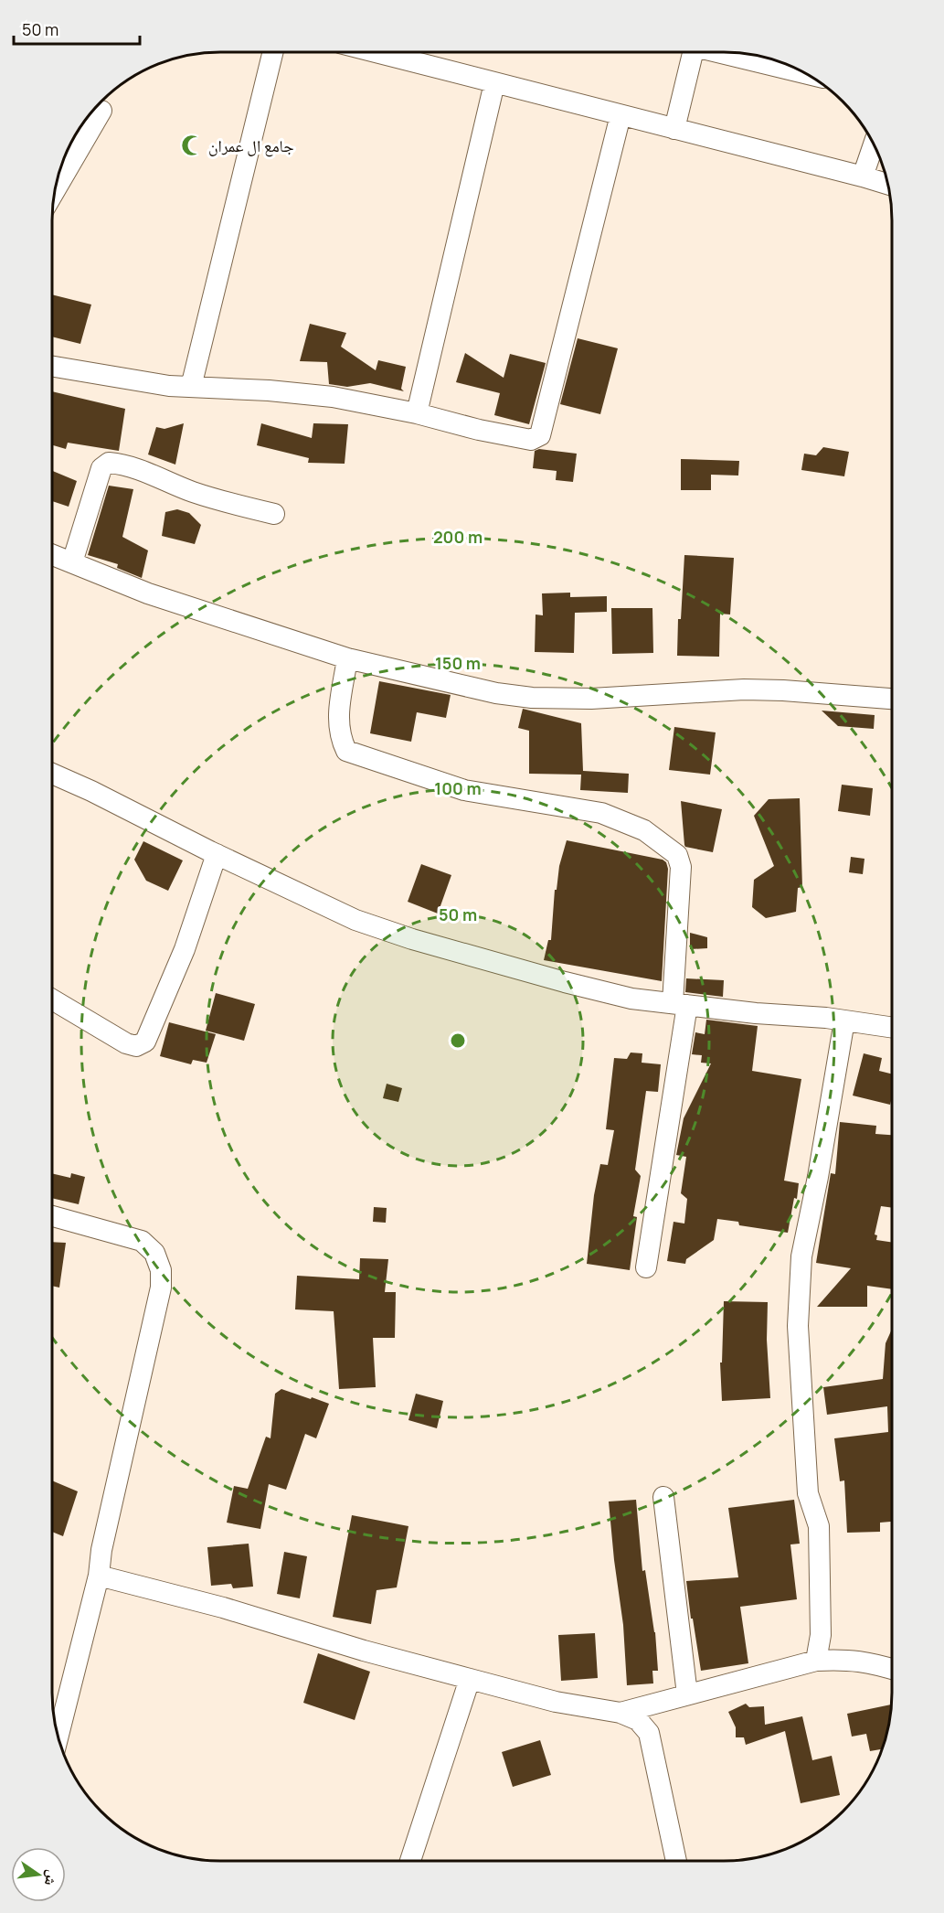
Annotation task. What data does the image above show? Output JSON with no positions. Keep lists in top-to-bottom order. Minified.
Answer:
{"places":{"mosque":["جامع ال عمران"]},"scale_bar":"50 m","north":"right","rings":["200 m","150 m","100 m","50 m"]}
